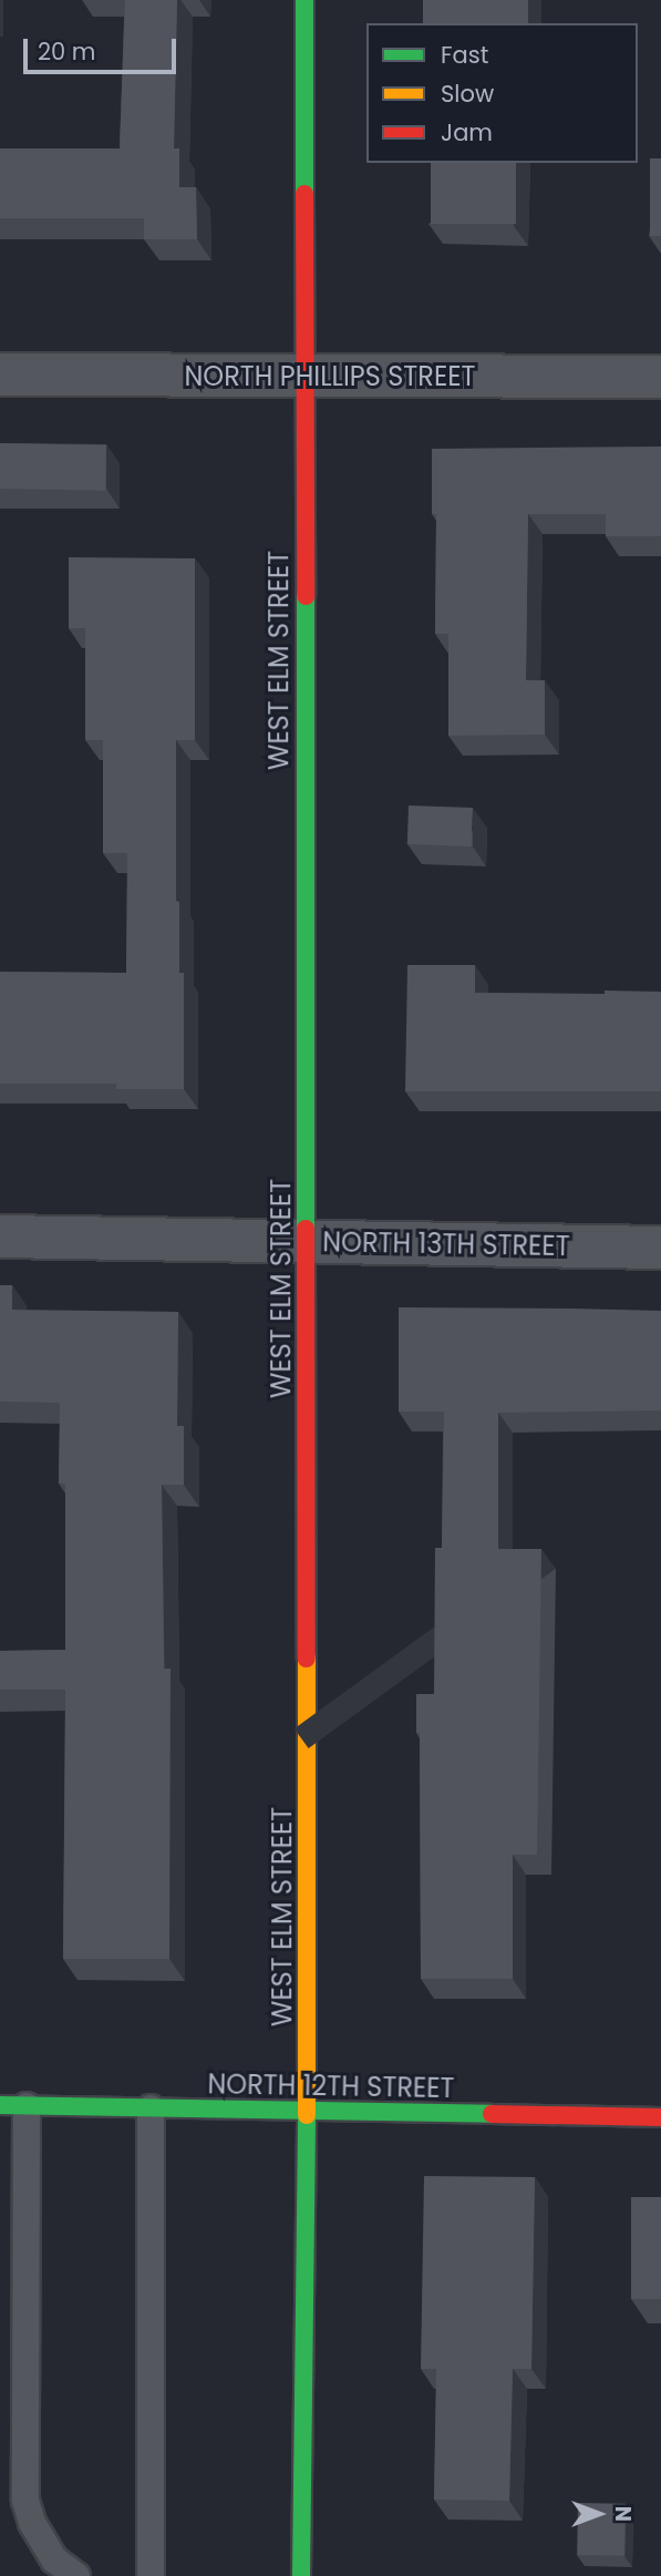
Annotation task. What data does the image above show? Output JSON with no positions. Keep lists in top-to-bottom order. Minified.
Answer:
{"streets":{"street":["NORTH PHILLIPS STREET","WEST ELM STREET","NORTH 13TH STREET","NORTH 12TH STREET"]},"crossings":[["NORTH PHILLIPS STREET","WEST ELM STREET"],["WEST ELM STREET","NORTH 13TH STREET"],["WEST ELM STREET","NORTH 12TH STREET"]],"legend":["Fast","Slow","Jam"],"scale_bar":"20 m","north":"right"}
